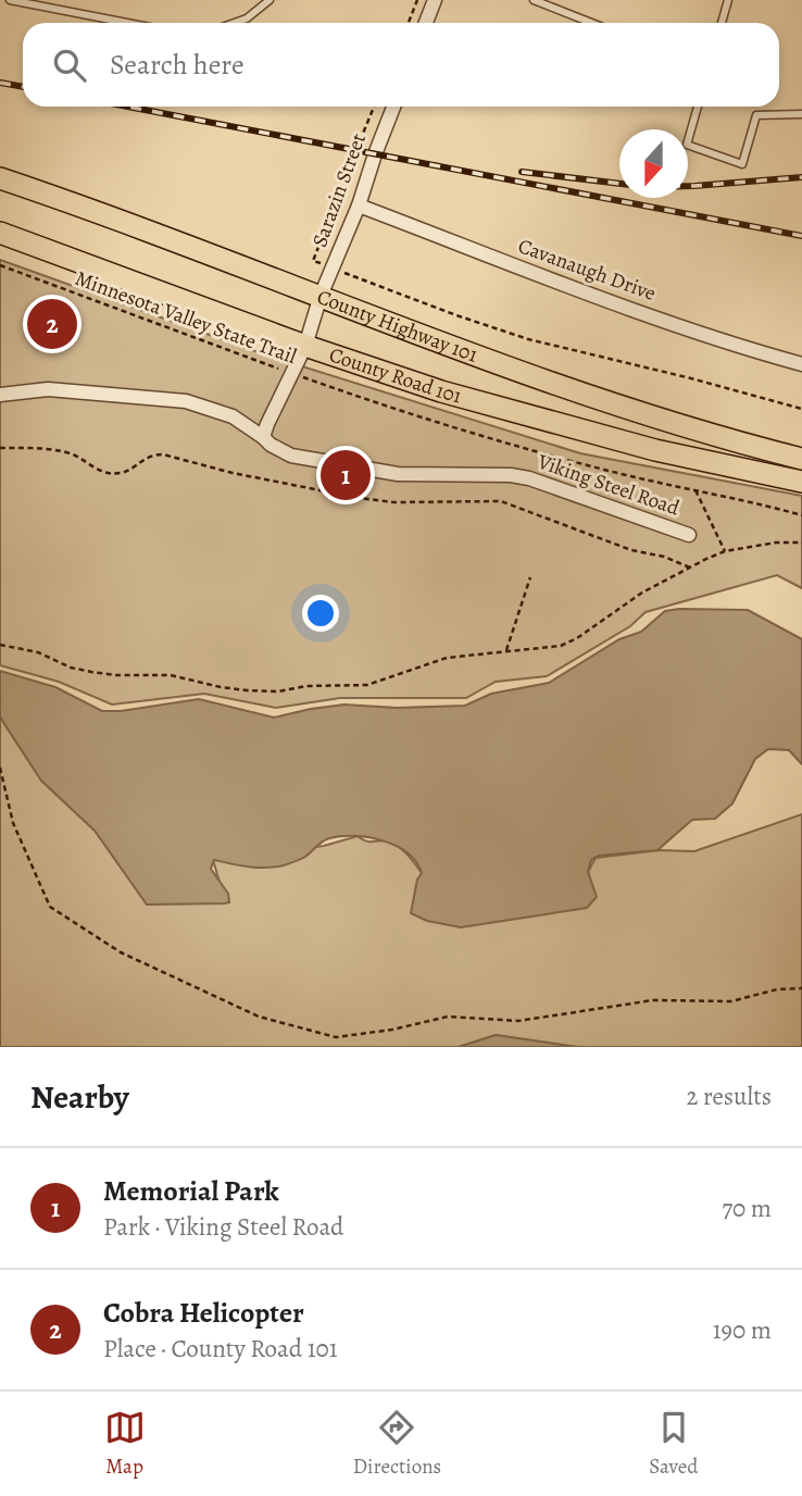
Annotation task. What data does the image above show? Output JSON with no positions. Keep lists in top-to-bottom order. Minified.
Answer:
{"streets":{"main road":["County Highway 101","County Road 101"],"street":["Sarazin Street","Cavanaugh Drive","Viking Steel Road"],"path":["Minnesota Valley State Trail"]},"crossings":[["Sarazin Street","Cavanaugh Drive"],["Sarazin Street","County Highway 101"]],"north":"bottom","page":{"search":"Search here","pins":["2","1"],"heading":["Nearby","2 results"],"list":[{"mark":"1","name":"Memorial Park","note":"Park · Viking Steel Road","value":"70 m"},{"mark":"2","name":"Cobra Helicopter","note":"Place · County Road 101","value":"190 m"}],"nav":["Map","Directions","Saved"]}}
